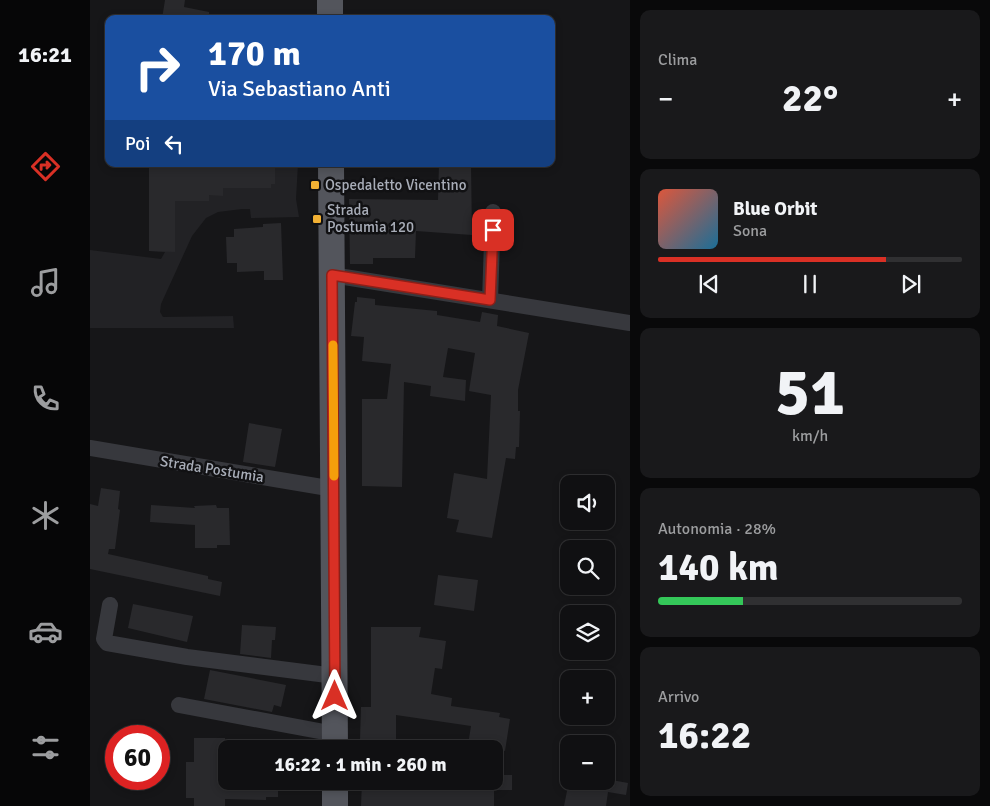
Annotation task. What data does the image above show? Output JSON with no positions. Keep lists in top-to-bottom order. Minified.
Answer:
{"streets":{"street":["Strada Postumia"]},"places":{"transit":["Ospedaletto Vicentino","Strada Postumia 120"]},"page":{"tabs":"16:21","tile":["Clima",["51","km/h"],["Autonomia · 28%","140 km"],["Arrivo","16:22"]],"turn":["170 m","Via Sebastiano Anti"],"heat":["−","22°","+"],"then":"Poi","song":["Blue Orbit","Sona"],"map_buttons":["+","−"],"limit":"60","trip":"16:22 · 1 min · 260 m"}}
